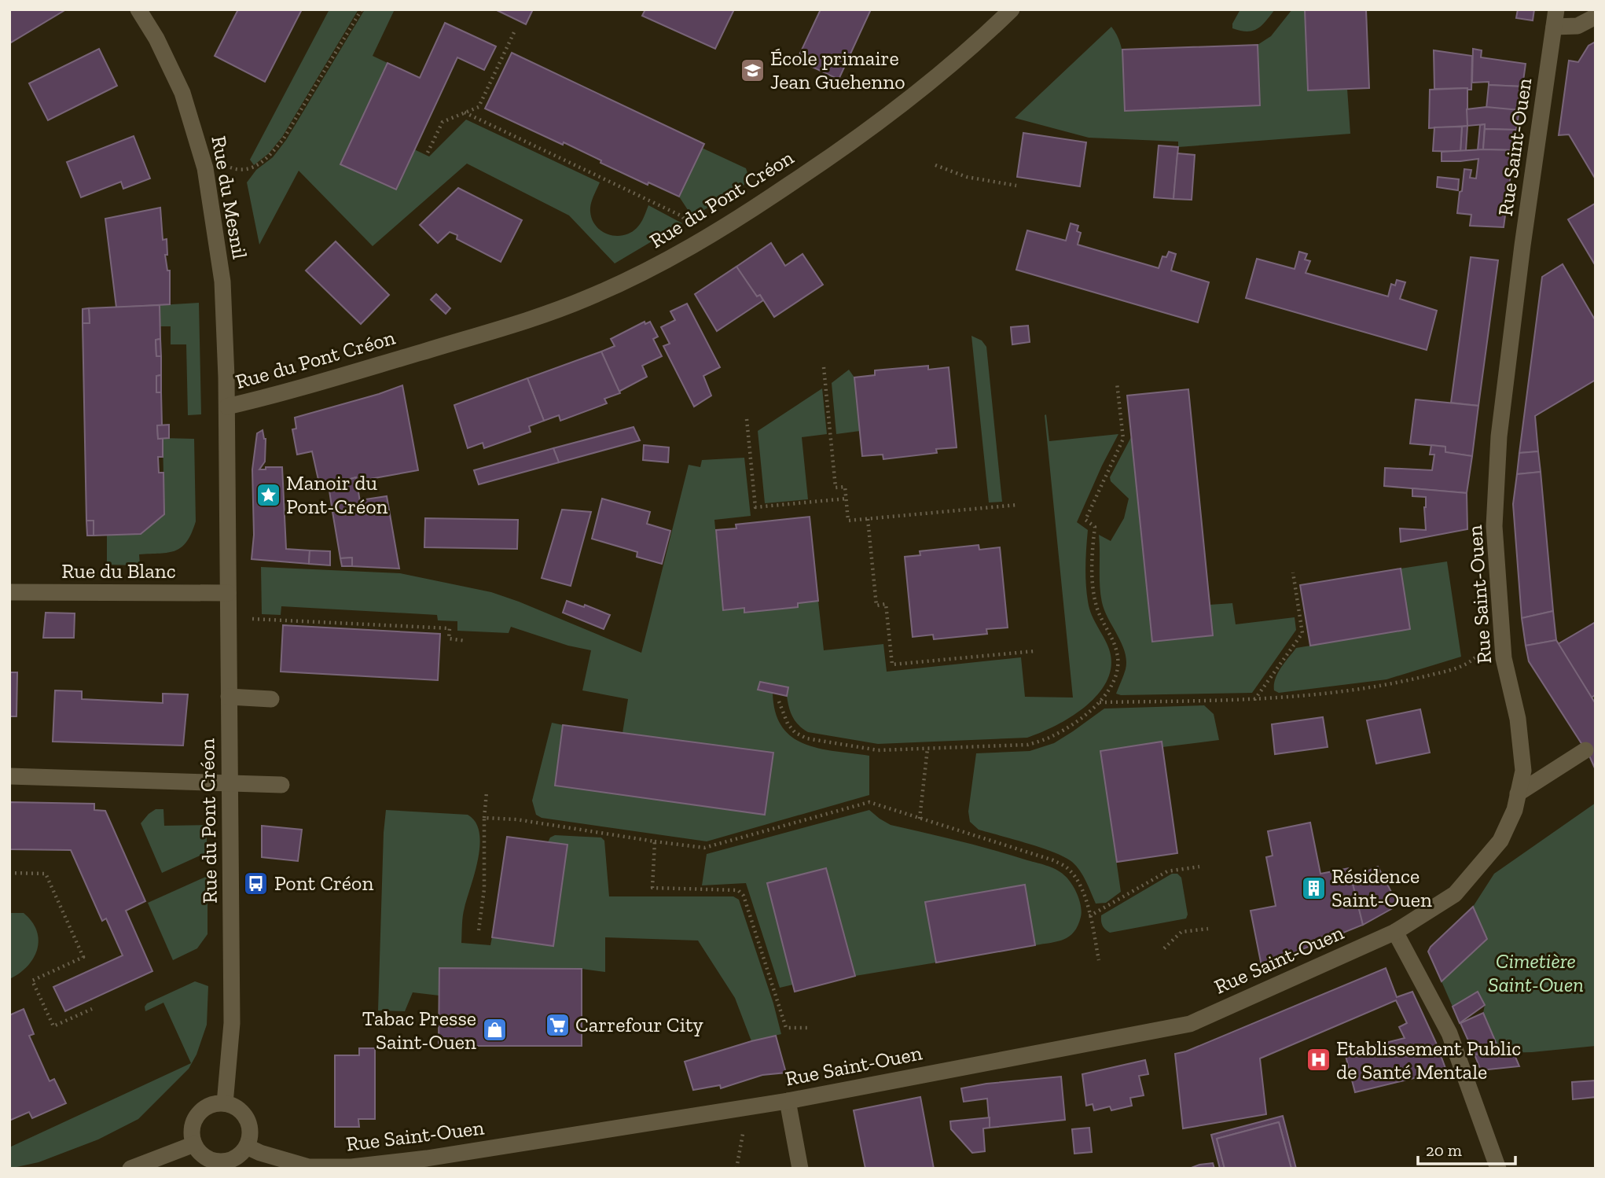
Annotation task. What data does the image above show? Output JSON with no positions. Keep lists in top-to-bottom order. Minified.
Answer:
{"streets":{"street":["Rue Saint-Ouen","Rue du Mesnil","Rue du Pont Créon","Rue du Blanc"]},"crossings":[["Rue Saint-Ouen","Rue du Pont Créon"],["Rue du Mesnil","Rue du Pont Créon"],["Rue du Pont Créon","Rue du Blanc"]],"parks":["Cimetière Saint-Ouen"],"places":{"school or university":["École primaire Jean Guehenno"],"place":["Manoir du Pont-Créon"],"bus stop":["Pont Créon"],"building":["Résidence Saint-Ouen"],"supermarket":["Carrefour City"],"shop":["Tabac Presse Saint-Ouen"],"hospital":["Etablissement Public de Santé Mentale"]},"scale_bar":"20 m"}
